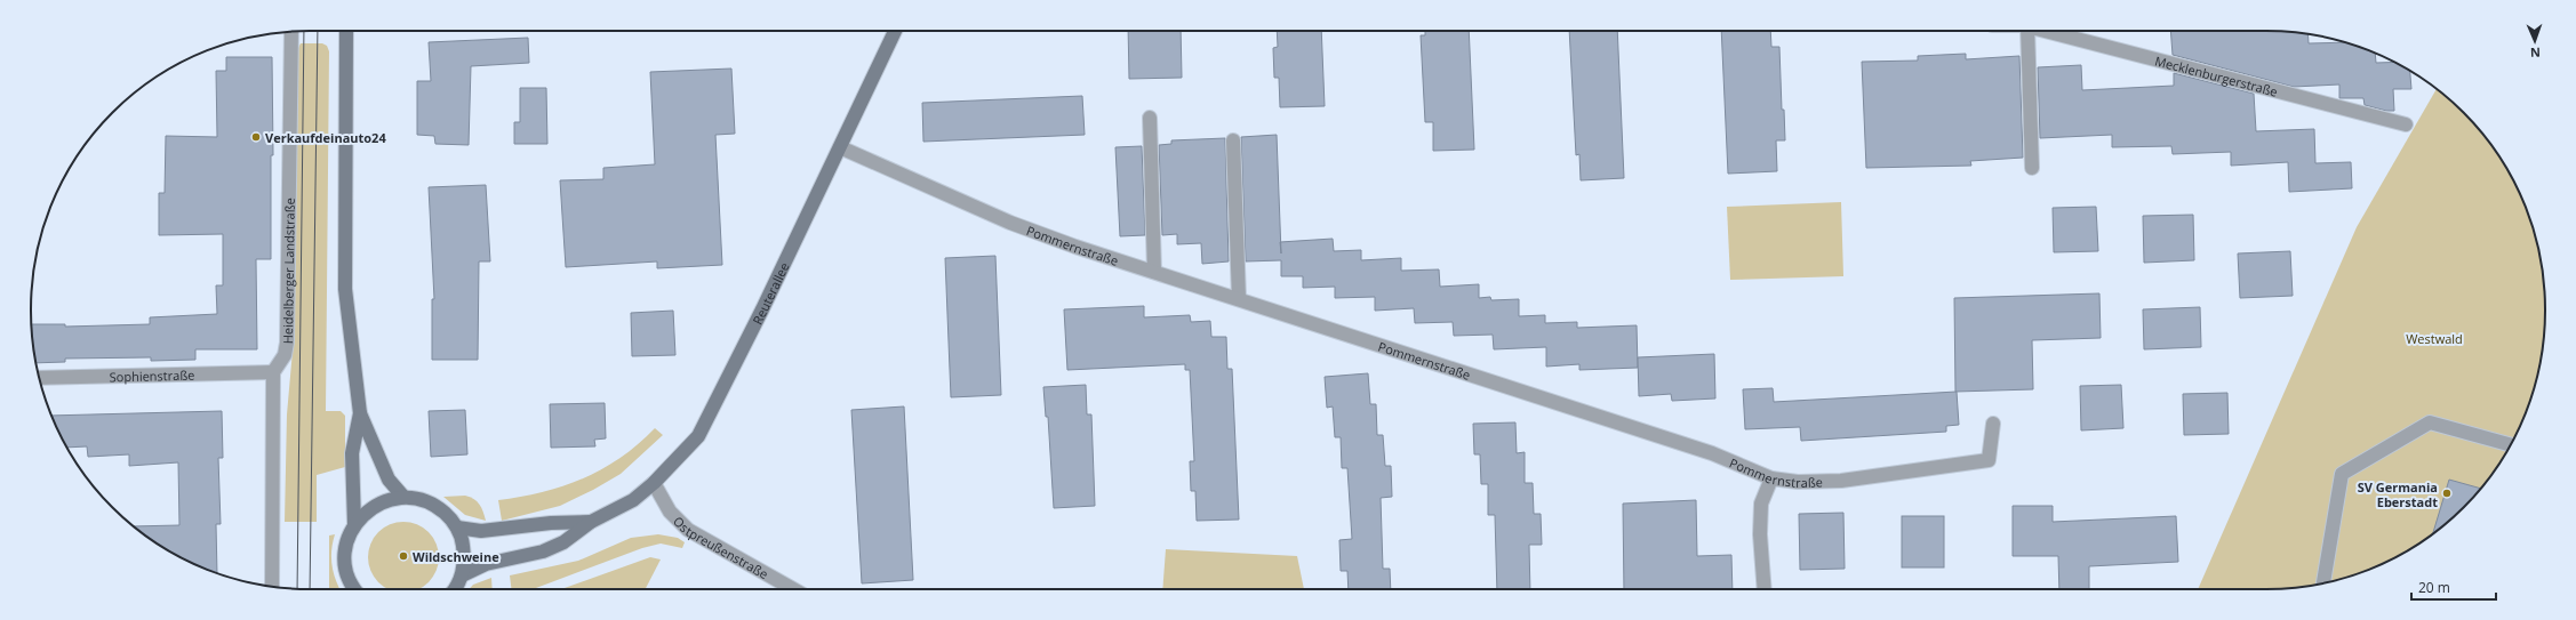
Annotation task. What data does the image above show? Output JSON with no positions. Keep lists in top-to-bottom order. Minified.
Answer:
{"streets":{"street":["Mecklenburgerstraße","Pommernstraße","Heidelberger Landstraße","Reuterallee","Sophienstraße","Ostpreußenstraße"]},"crossings":[["Pommernstraße","Reuterallee"],["Heidelberger Landstraße","Sophienstraße"],["Reuterallee","Ostpreußenstraße"]],"parks":["Westwald"],"places":["Verkaufdeinauto24","SV Germania Eberstadt","Wildschweine"],"scale_bar":"20 m","north":"bottom"}
